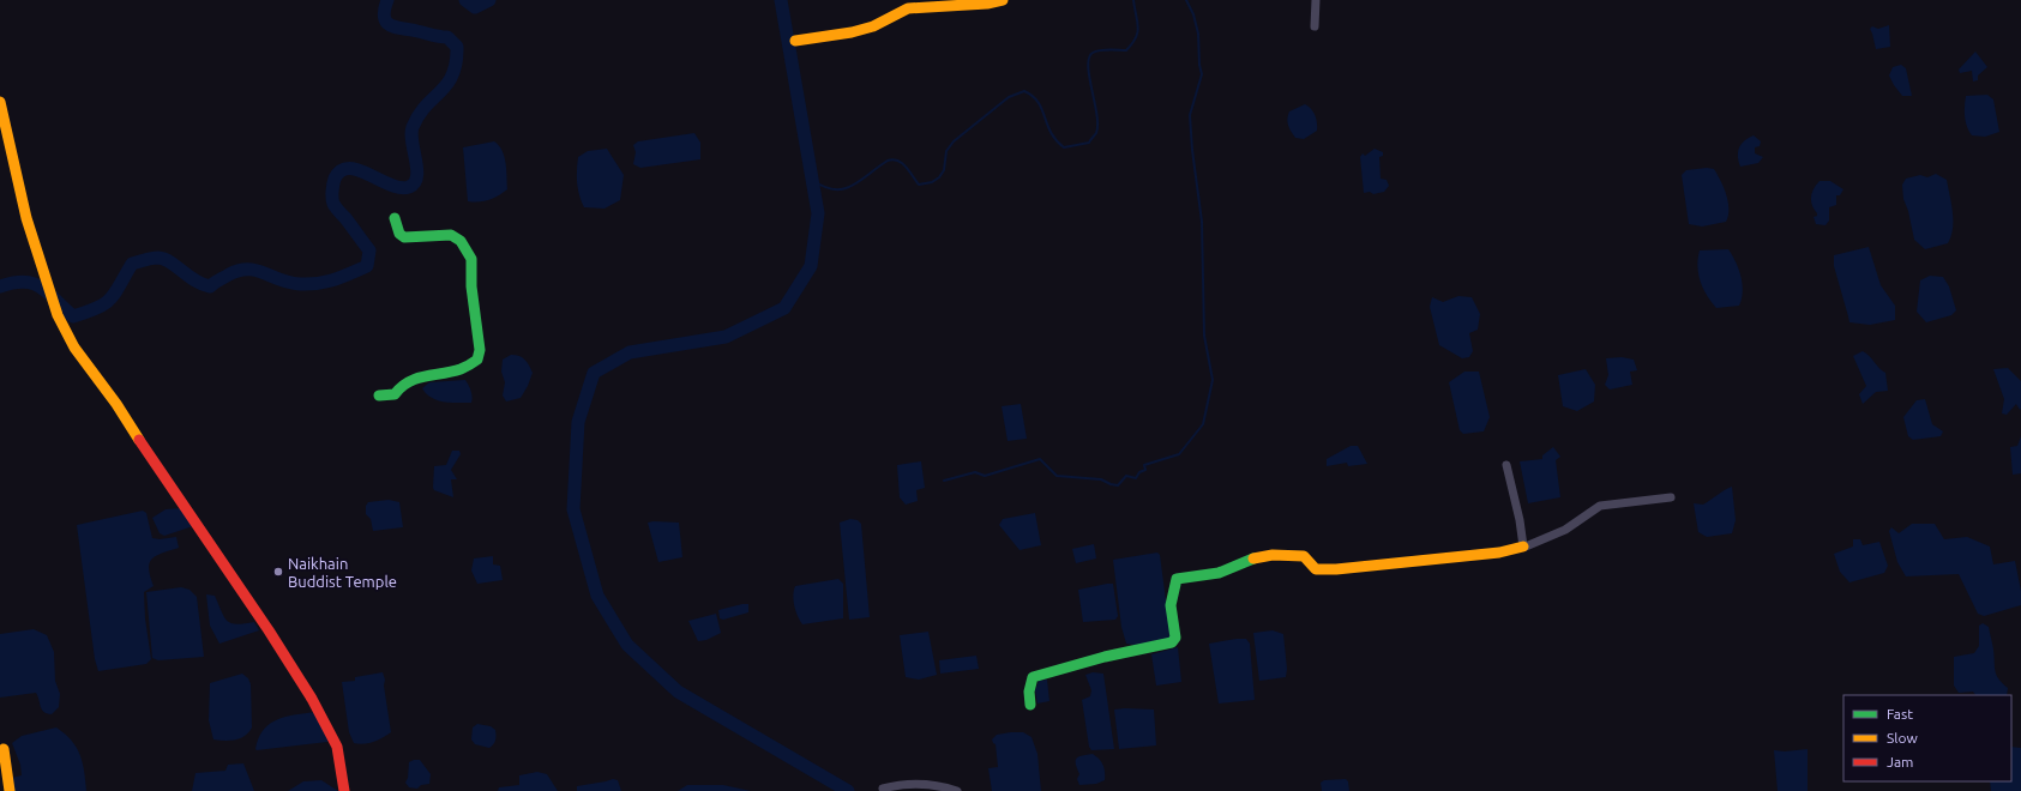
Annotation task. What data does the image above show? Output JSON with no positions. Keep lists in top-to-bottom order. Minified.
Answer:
{"places":["Naikhain Buddist Temple"],"legend":["Fast","Slow","Jam"]}
